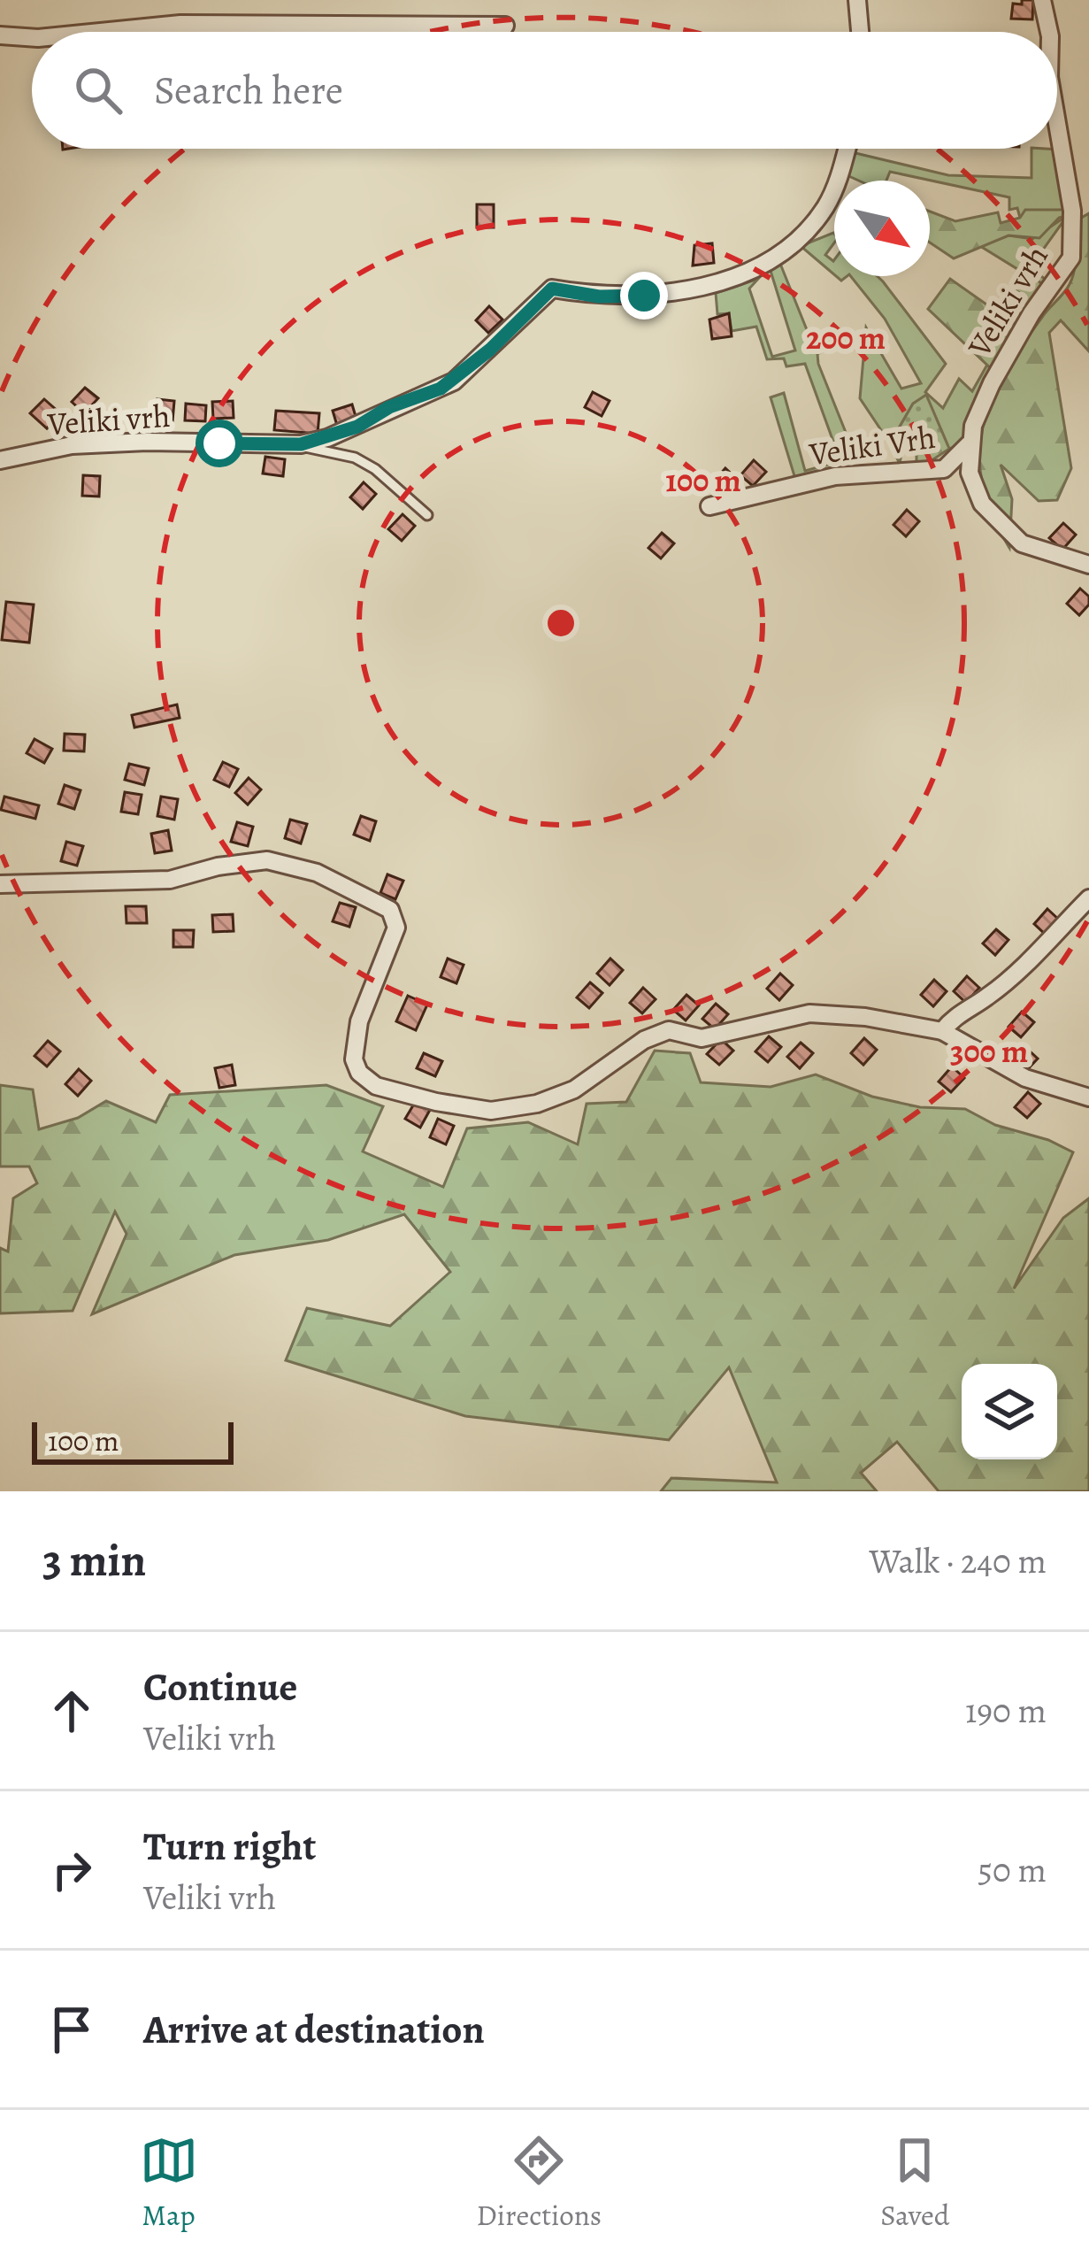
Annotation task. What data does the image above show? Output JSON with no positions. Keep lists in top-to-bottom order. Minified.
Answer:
{"streets":{"street":["Veliki vrh","Veliki Vrh"]},"crossings":[["Veliki vrh","Veliki Vrh"]],"scale_bar":"100 m","north":"bottom right","page":{"search":"Search here","scale":"100 m","heading":["3 min","Walk · 240 m"],"list":[["Continue","Veliki vrh","190 m"],["Turn right","Veliki vrh","50 m"],"Arrive at destination"],"nav":["Map","Directions","Saved"]},"rings":["200 m","100 m","300 m"]}
